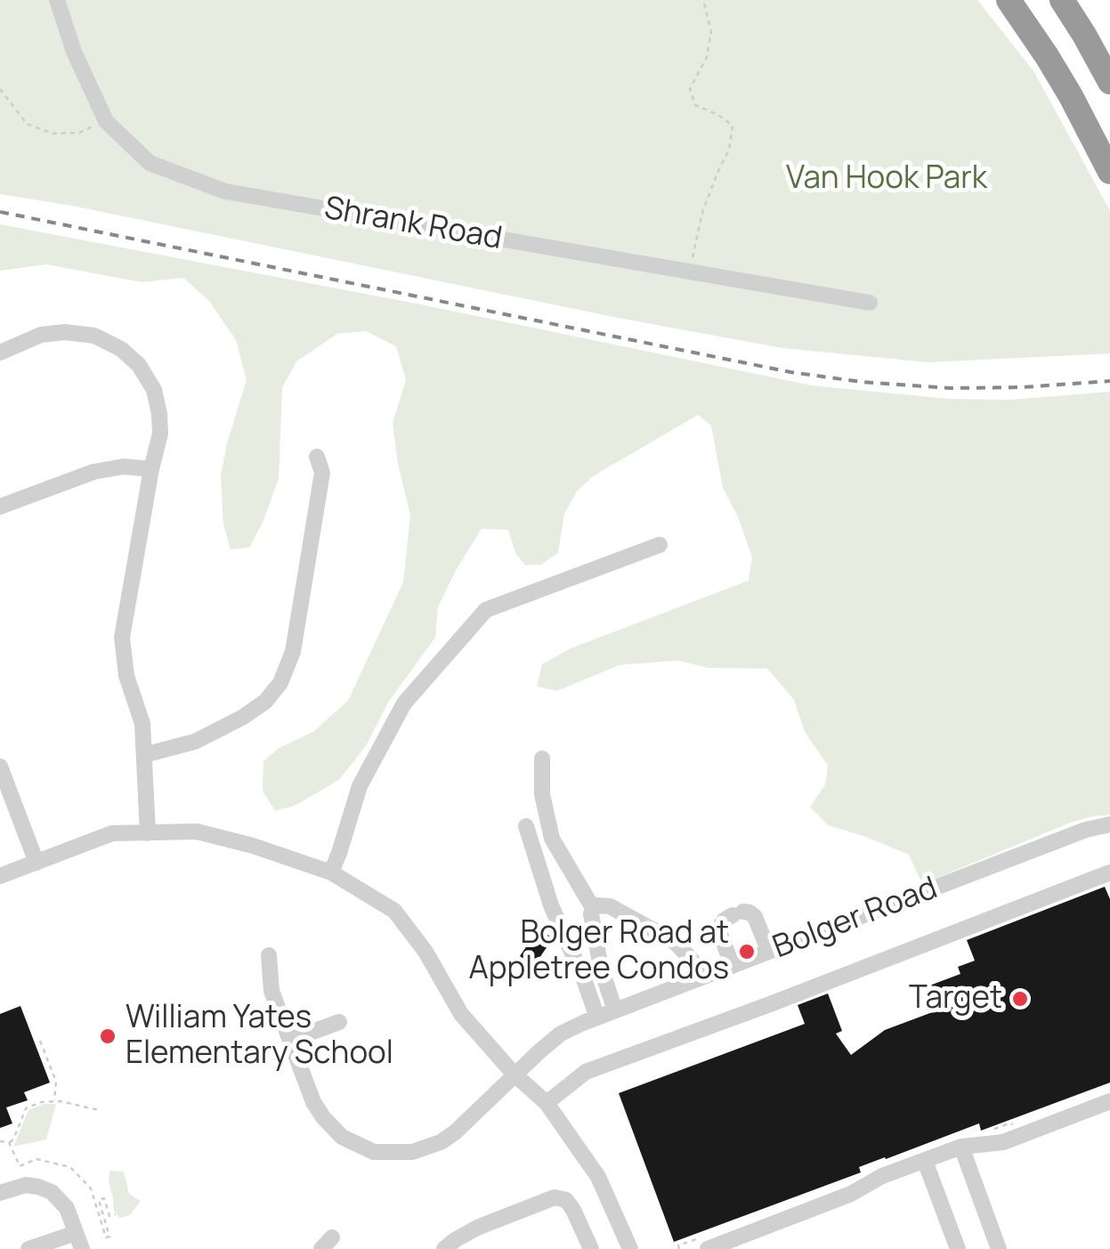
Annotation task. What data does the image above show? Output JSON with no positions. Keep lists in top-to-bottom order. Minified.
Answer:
{"streets":{"street":["Shrank Road","Bolger Road"]},"parks":["Van Hook Park"],"places":["Bolger Road at Appletree Condos","Target","William Yates Elementary School"]}
